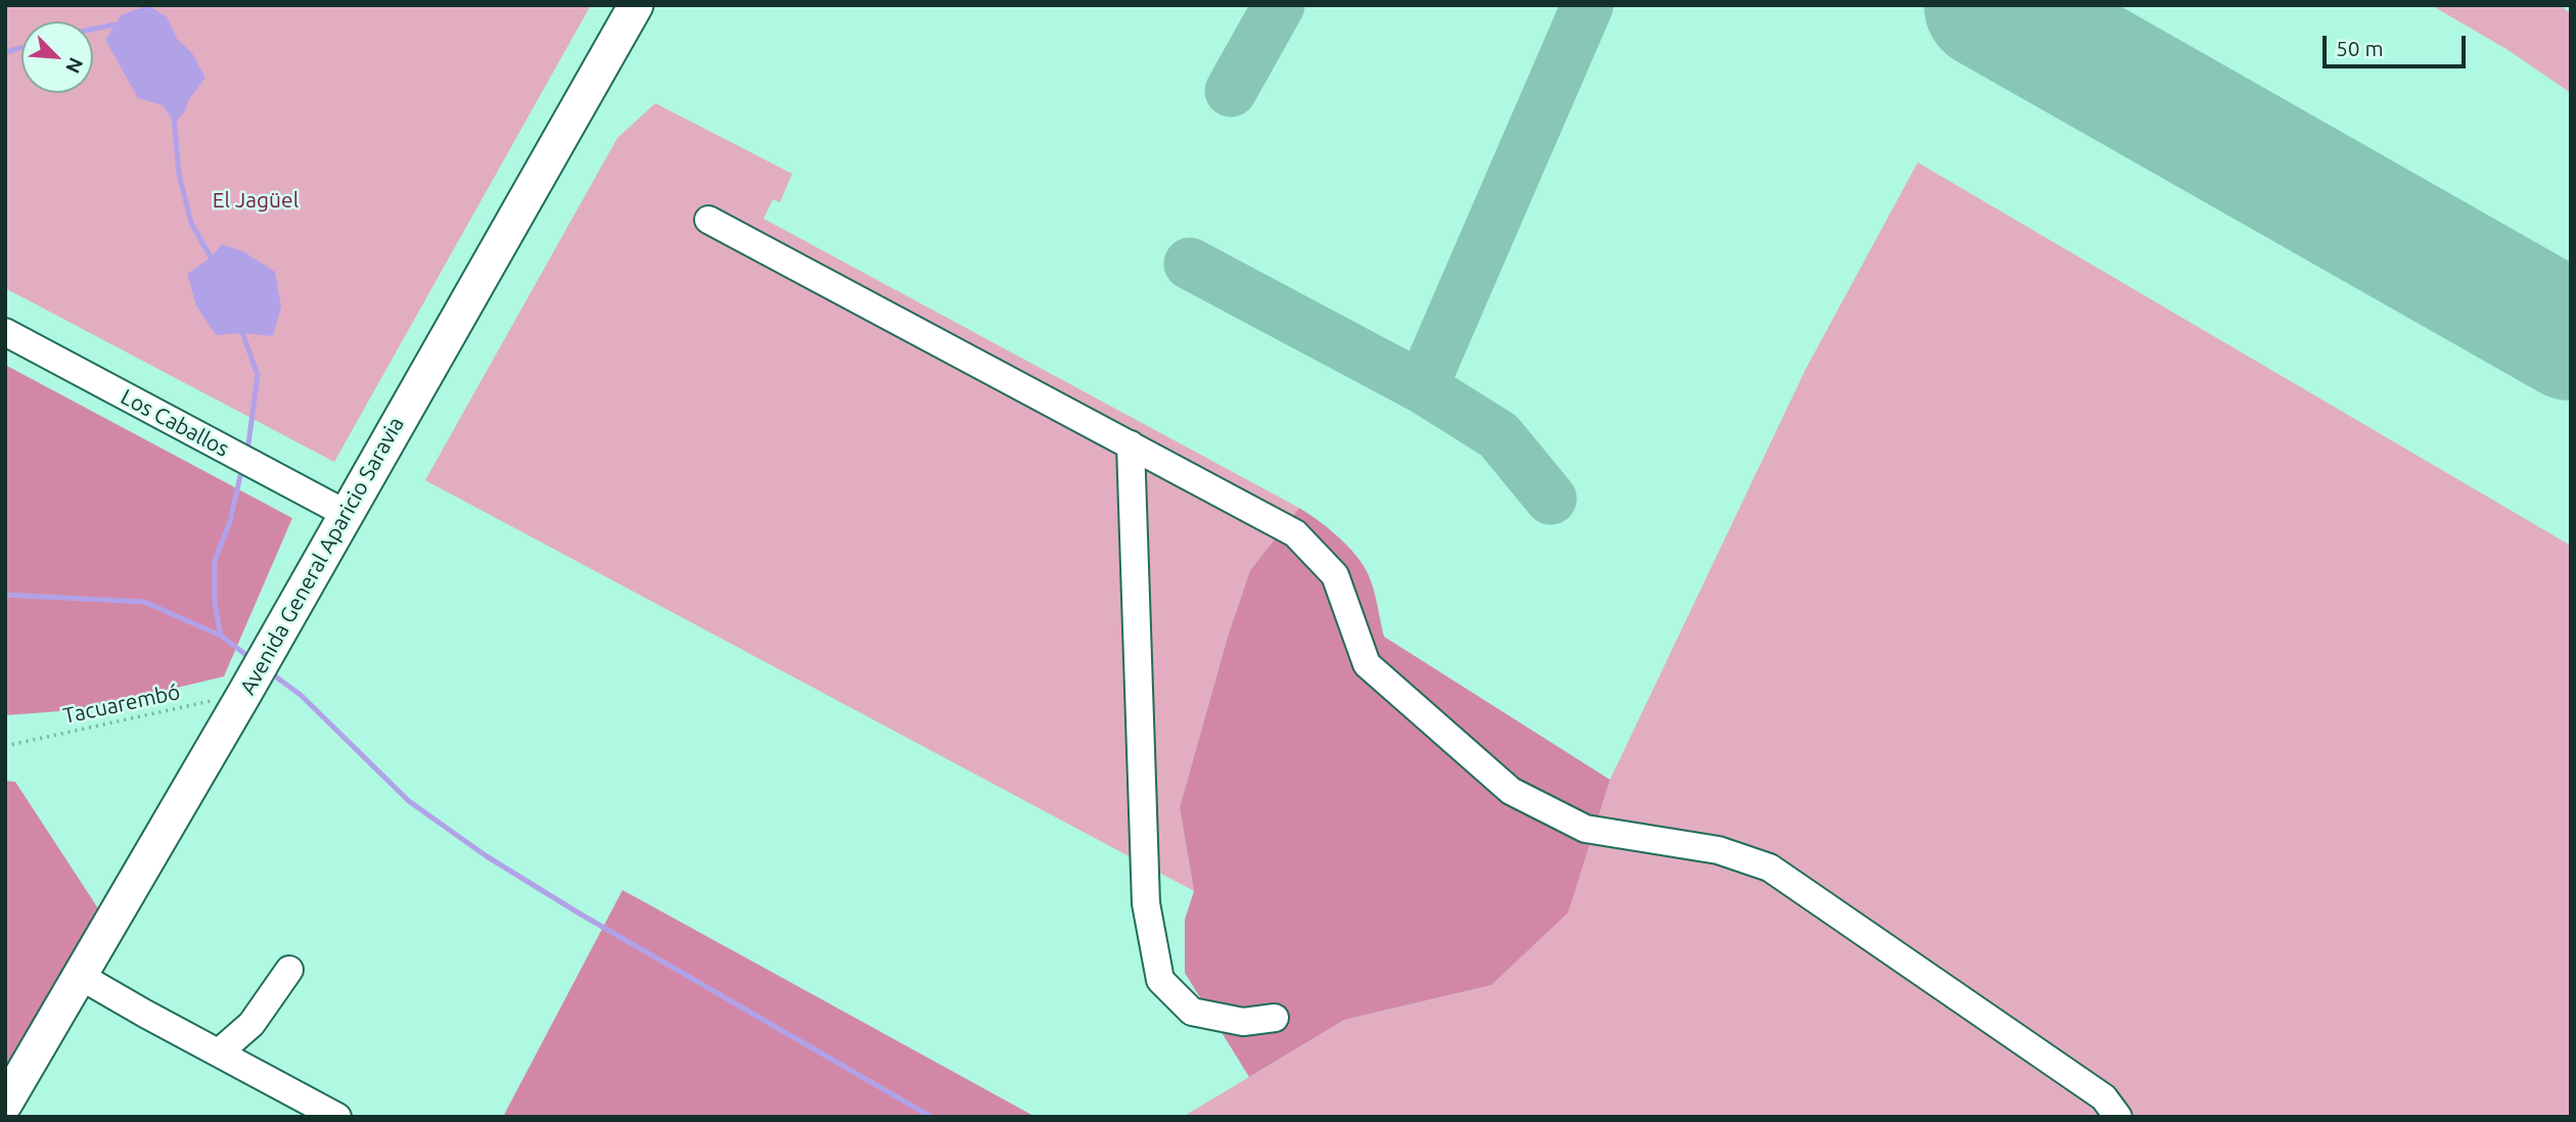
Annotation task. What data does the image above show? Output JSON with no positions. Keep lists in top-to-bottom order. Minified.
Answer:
{"streets":{"main road":["Avenida General Aparicio Saravia"],"street":["Los Caballos"],"path":["Tacuarembó"]},"crossings":[["Los Caballos","Avenida General Aparicio Saravia"],["Avenida General Aparicio Saravia","Tacuarembó"]],"parks":["El Jagüel"],"scale_bar":"50 m","north":"bottom right"}
